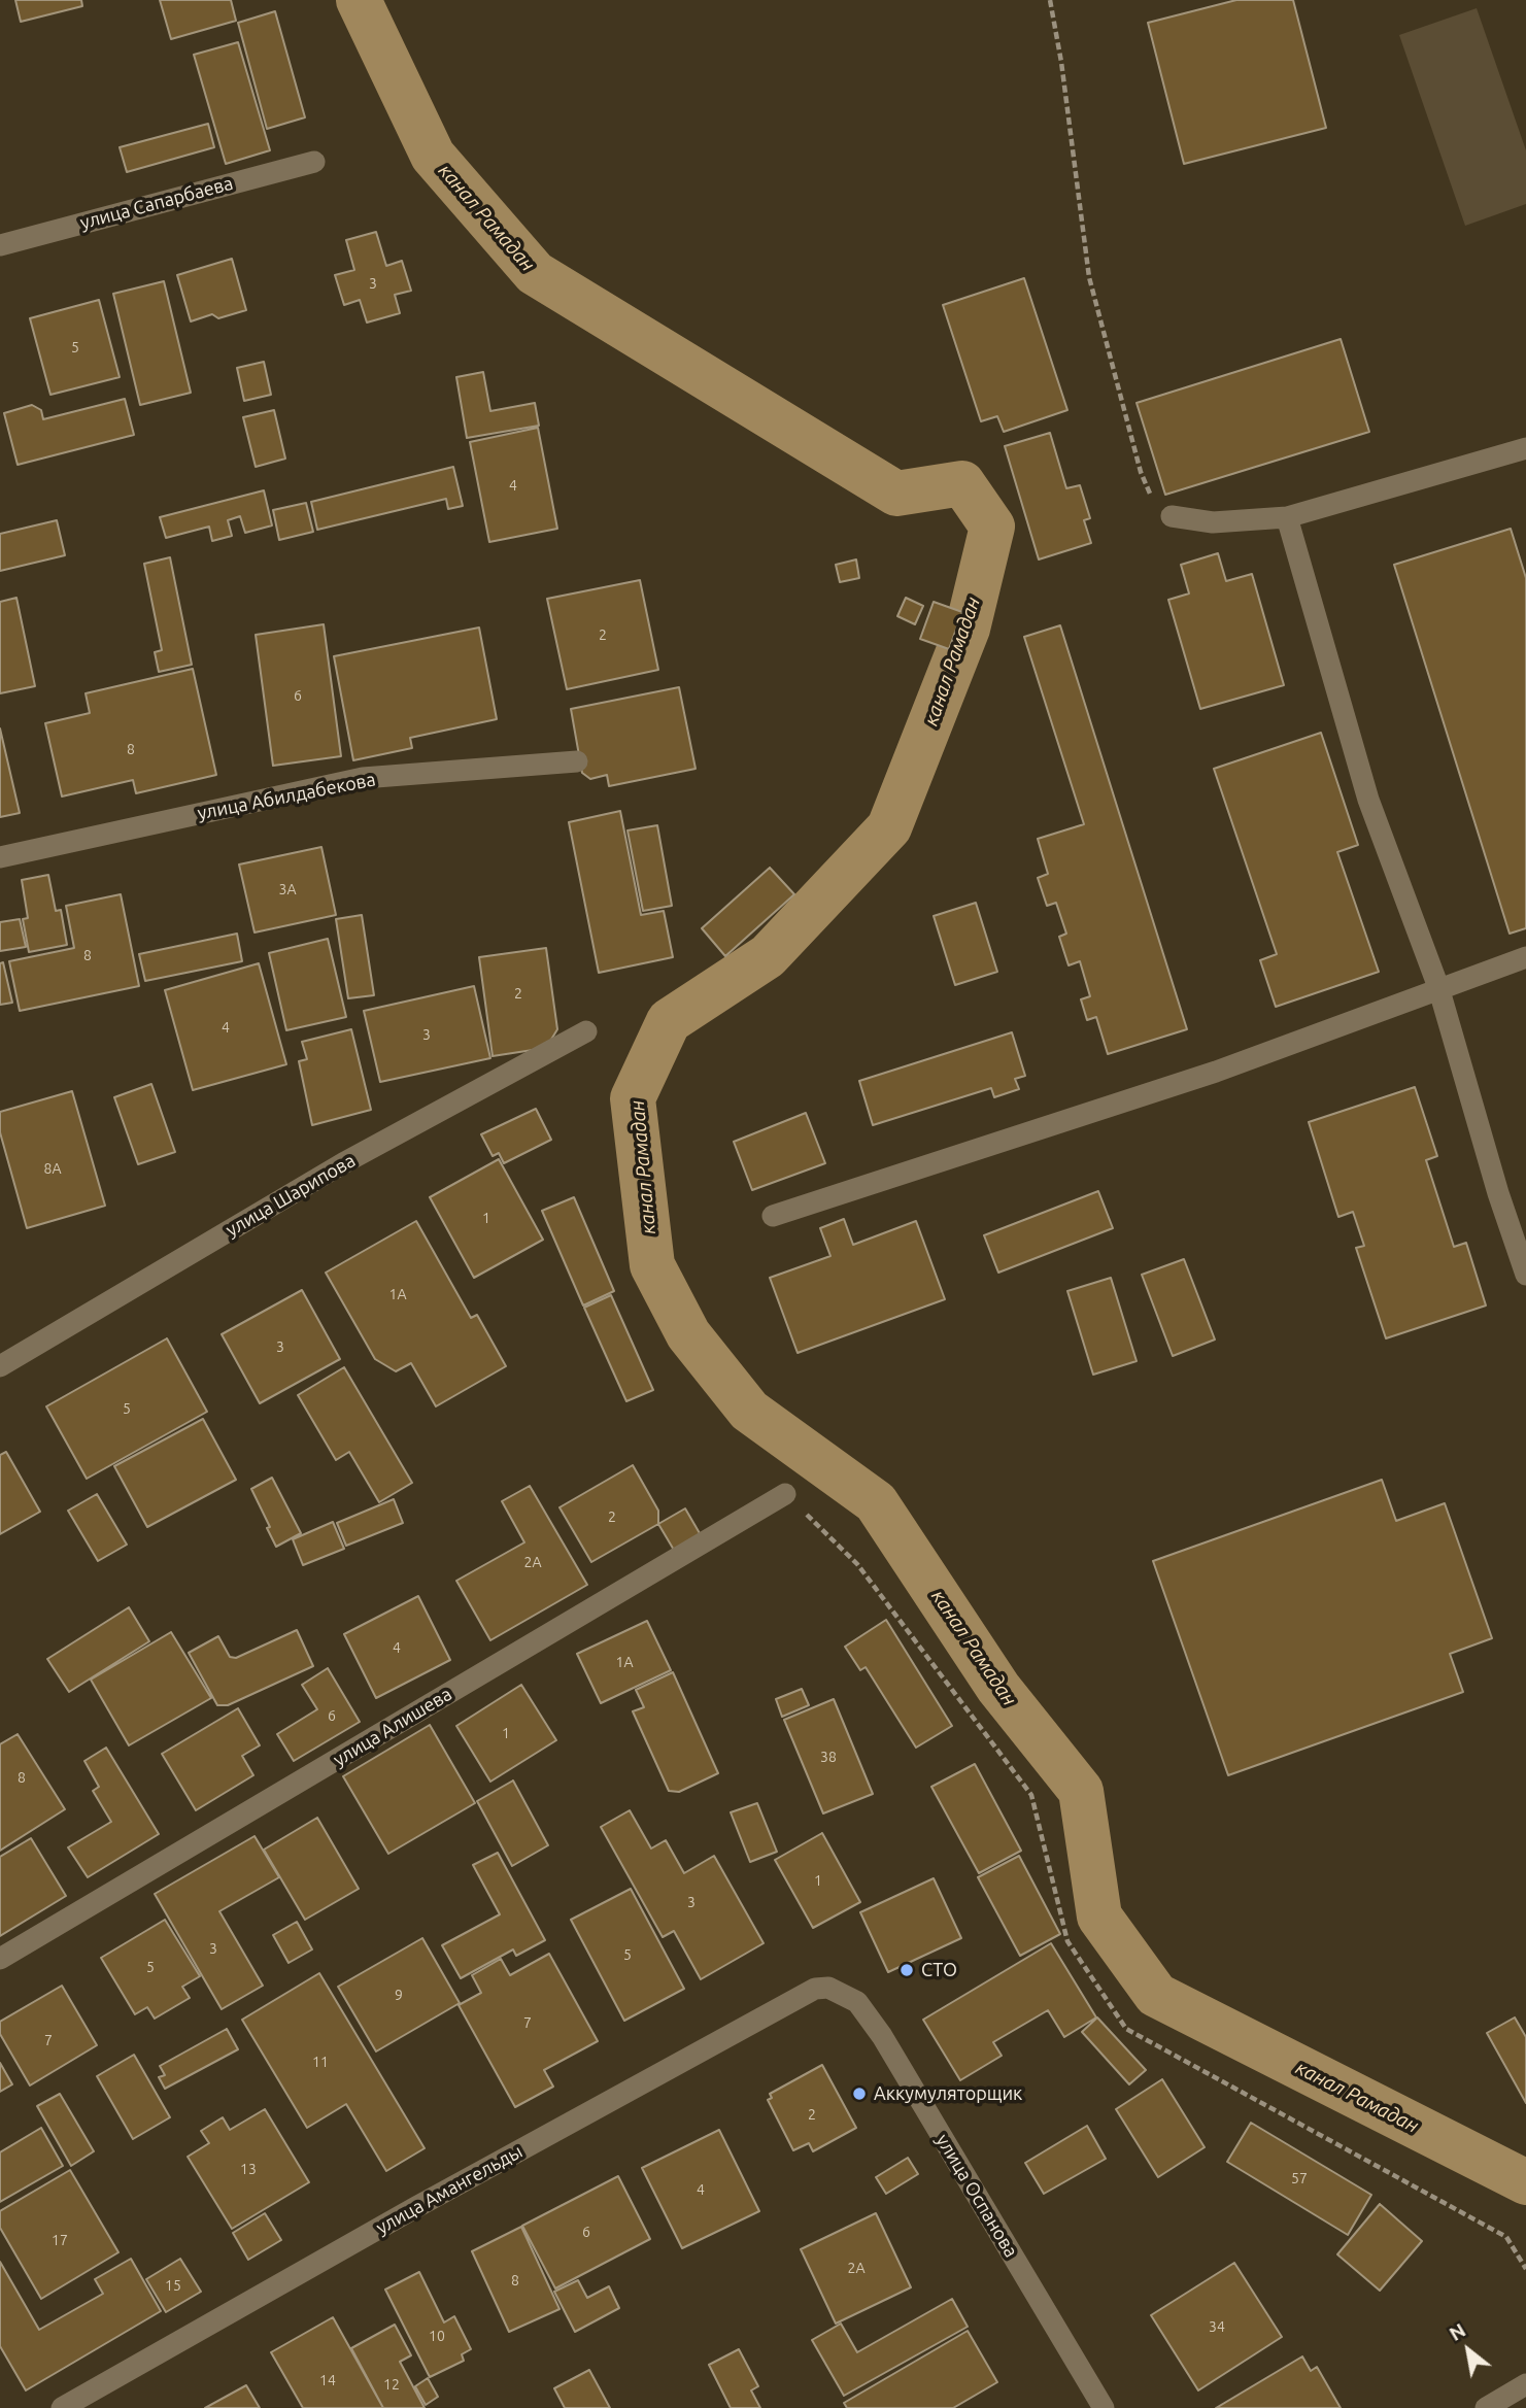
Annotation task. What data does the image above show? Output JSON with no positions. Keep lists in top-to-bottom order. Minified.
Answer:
{"streets":{"street":["улица Сапарбаева","улица Абилдабекова","улица Шарипова","улица Алишева","улица Амангельды","улица Оспанова"]},"crossings":[["улица Амангельды","улица Оспанова"]],"water":["канал Рамадан"],"places":["СТО","Аккумуляторщик"],"house_numbers":["3","5","4","2","6","8","3А","8","2","4","3","8А","1","1А","3","5","2","2А","4","1А","6","1","38","8","1","3","3","5","5","9","7","7","11","2","13","57","4","6","17","2А","8","15","34","10","14","12"],"north":"top left"}
